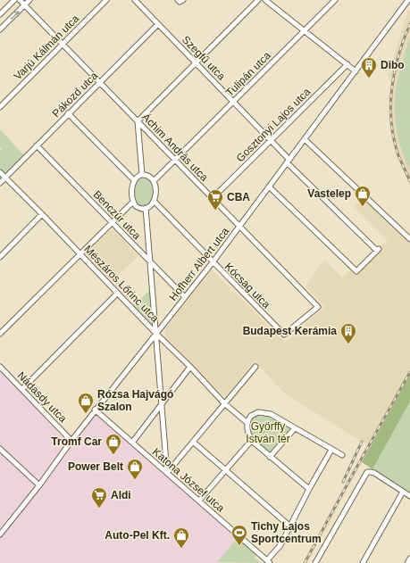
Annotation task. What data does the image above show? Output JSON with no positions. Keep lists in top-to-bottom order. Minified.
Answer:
{"streets":{"street":["Varjú Kálmán utca","Szegfű utca","Tulipán utca","Pákozd utca","Gosztonyi Lajos utca","Áchim András utca","Benczúr utca","Hofherr Albert utca","Mészáros Lőrinc utca","Kócsag utca","Nádasdy utca","Katona József utca"]},"crossings":[["Varjú Kálmán utca","Áchim András utca"],["Szegfű utca","Tulipán utca"],["Szegfű utca","Pákozd utca"],["Szegfű utca","Gosztonyi Lajos utca"],["Szegfű utca","Hofherr Albert utca"],["Tulipán utca","Áchim András utca"],["Tulipán utca","Kócsag utca"],["Pákozd utca","Áchim András utca"],["Pákozd utca","Benczúr utca"],["Pákozd utca","Mészáros Lőrinc utca"],["Gosztonyi Lajos utca","Áchim András utca"],["Áchim András utca","Hofherr Albert utca"],["Áchim András utca","Kócsag utca"],["Benczúr utca","Hofherr Albert utca"],["Hofherr Albert utca","Mészáros Lőrinc utca"],["Hofherr Albert utca","Kócsag utca"],["Hofherr Albert utca","Nádasdy utca"],["Hofherr Albert utca","Katona József utca"]],"parks":["Györffy István tér"],"places":{"building":["Dibo","Budapest Kerámia"],"shop":["Vastelep","Rózsa Hajvágó Szalon","Tromf Car","Power Belt","Auto-Pel Kft."],"supermarket":["CBA","Aldi"],"sports":["Tichy Lajos Sportcentrum"]}}
